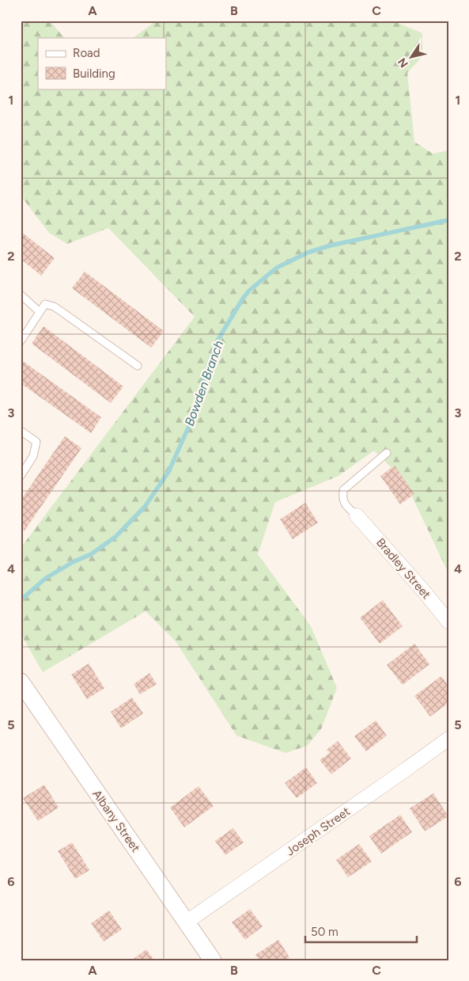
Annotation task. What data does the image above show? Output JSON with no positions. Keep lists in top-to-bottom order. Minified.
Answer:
{"streets":{"street":["Bradley Street","Albany Street","Joseph Street"]},"crossings":[["Albany Street","Joseph Street"]],"water":["Bowden Branch"],"legend":["Road","Building"],"scale_bar":"50 m","north":"bottom left","grid":{"columns":["A","B","C"],"rows":["1","2","3","4","5","6"]}}
